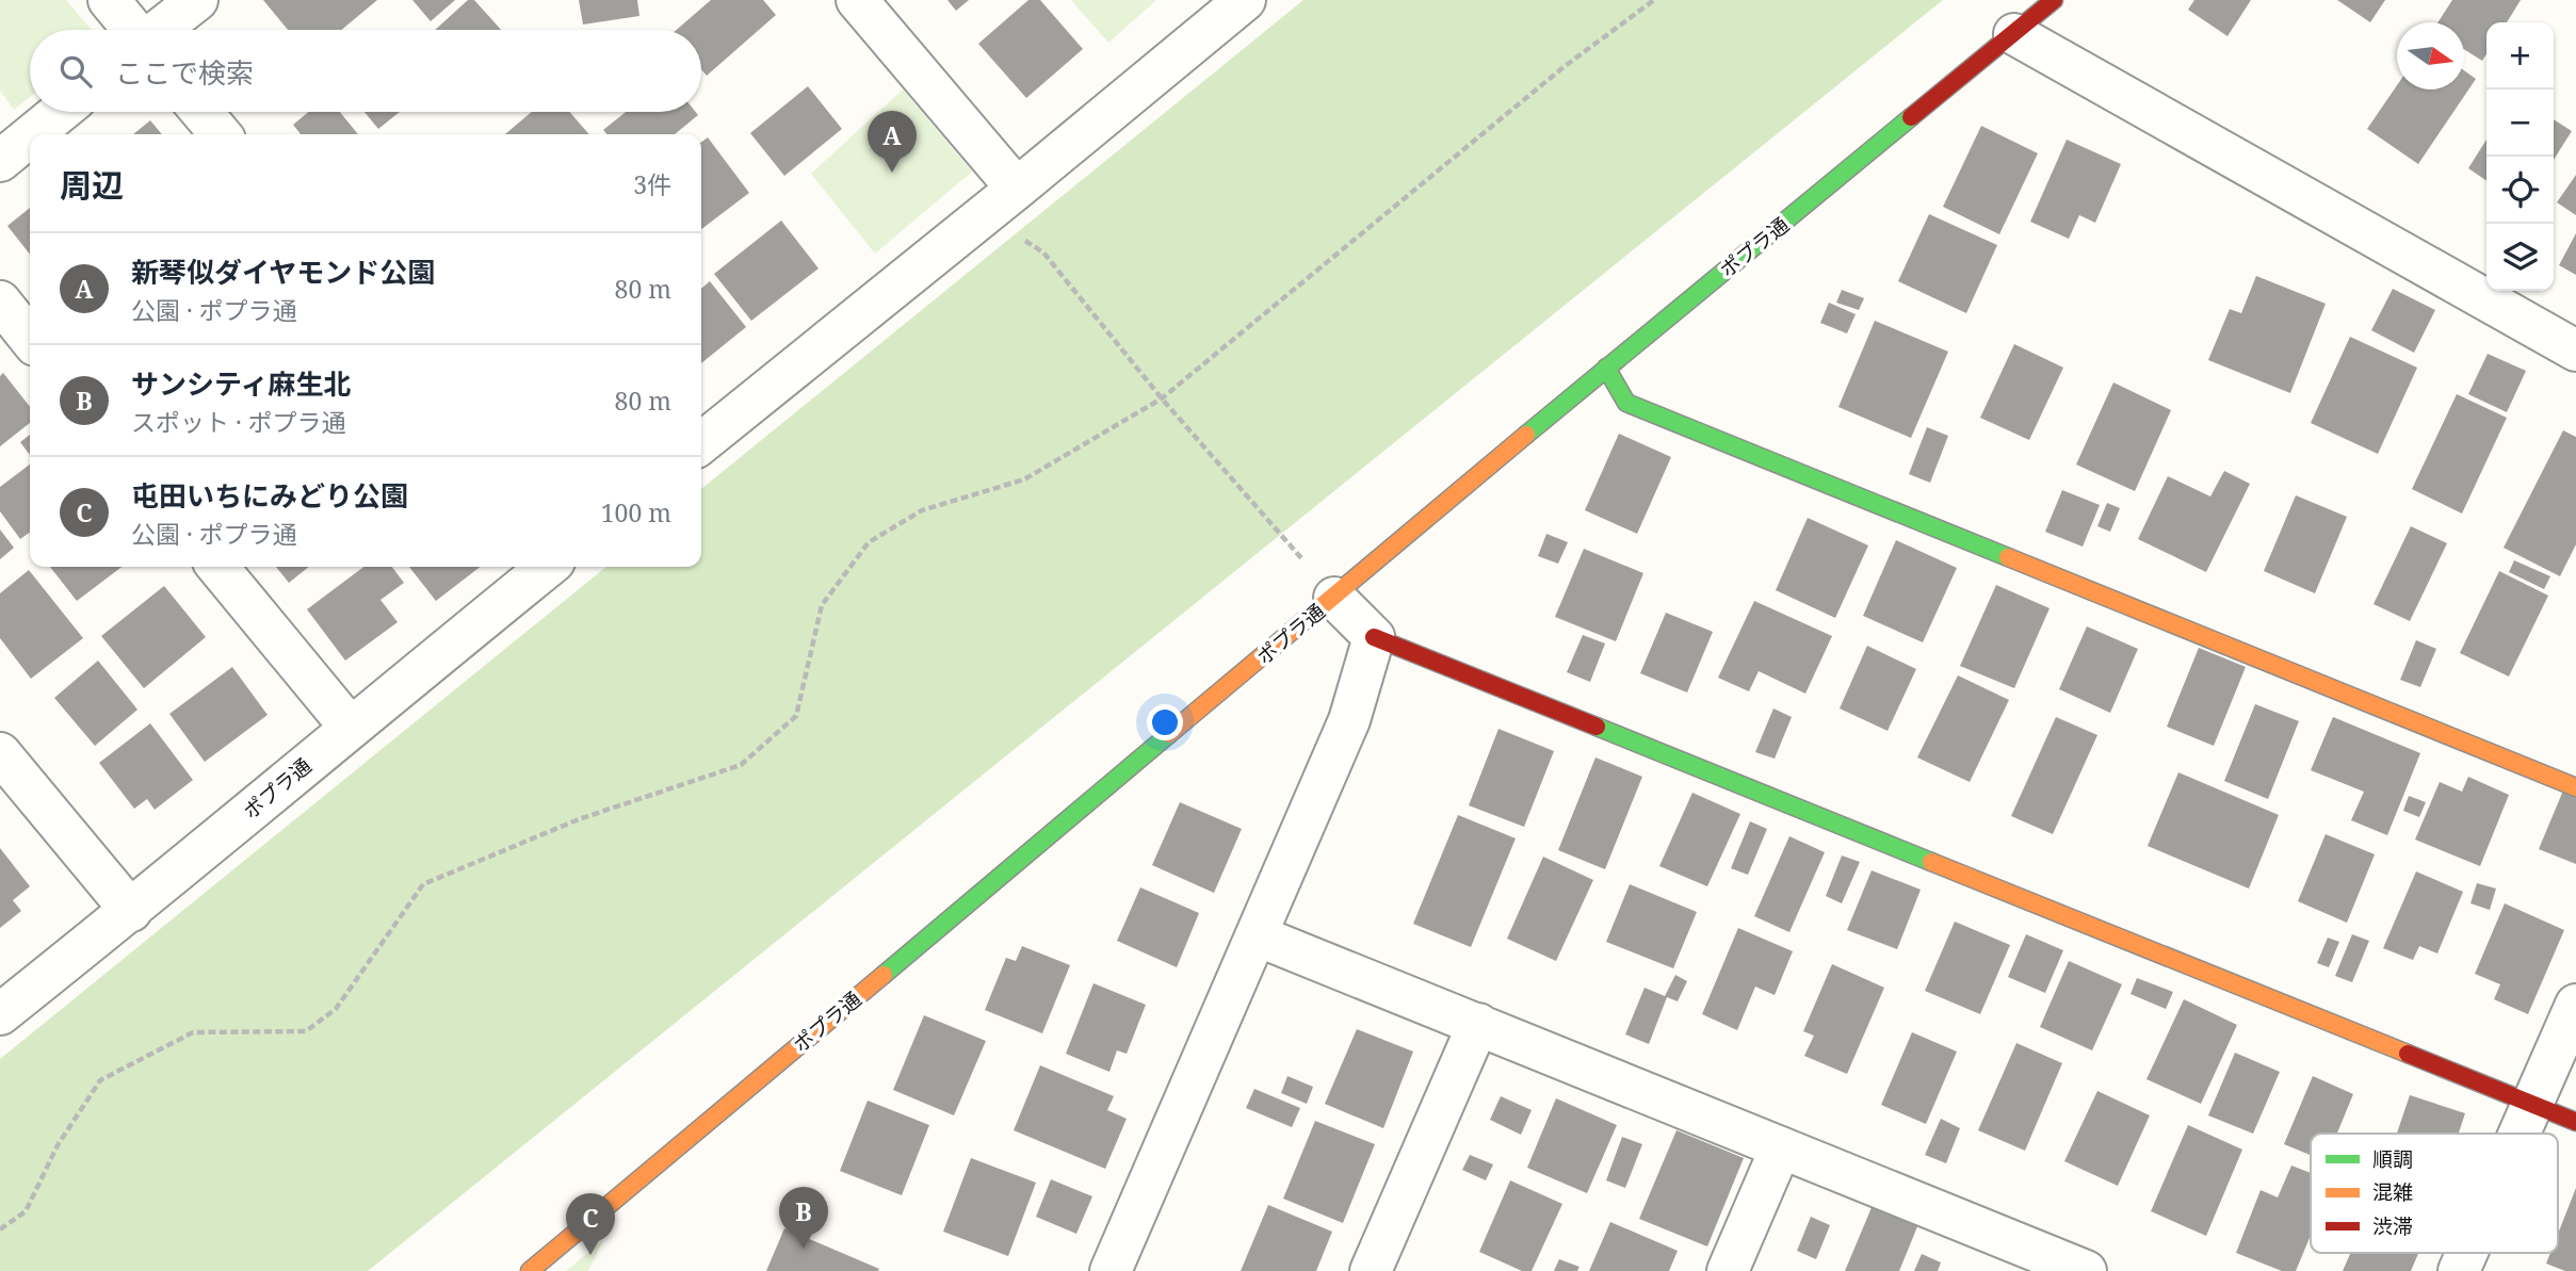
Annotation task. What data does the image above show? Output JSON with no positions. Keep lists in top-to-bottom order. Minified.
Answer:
{"streets":{"street":["ポプラ通"]},"legend":["順調","混雑","渋滞"],"north":"right","page":{"map_buttons":["+","−"],"search":"ここで検索","pins":["A","B","C"],"heading":["周辺","3件"],"list":[{"mark":"A","name":"新琴似ダイヤモンド公園","note":"公園 · ポプラ通","value":"80 m"},{"mark":"B","name":"サンシティ麻生北","note":"スポット · ポプラ通","value":"80 m"},{"mark":"C","name":"屯田いちにみどり公園","note":"公園 · ポプラ通","value":"100 m"}]}}
